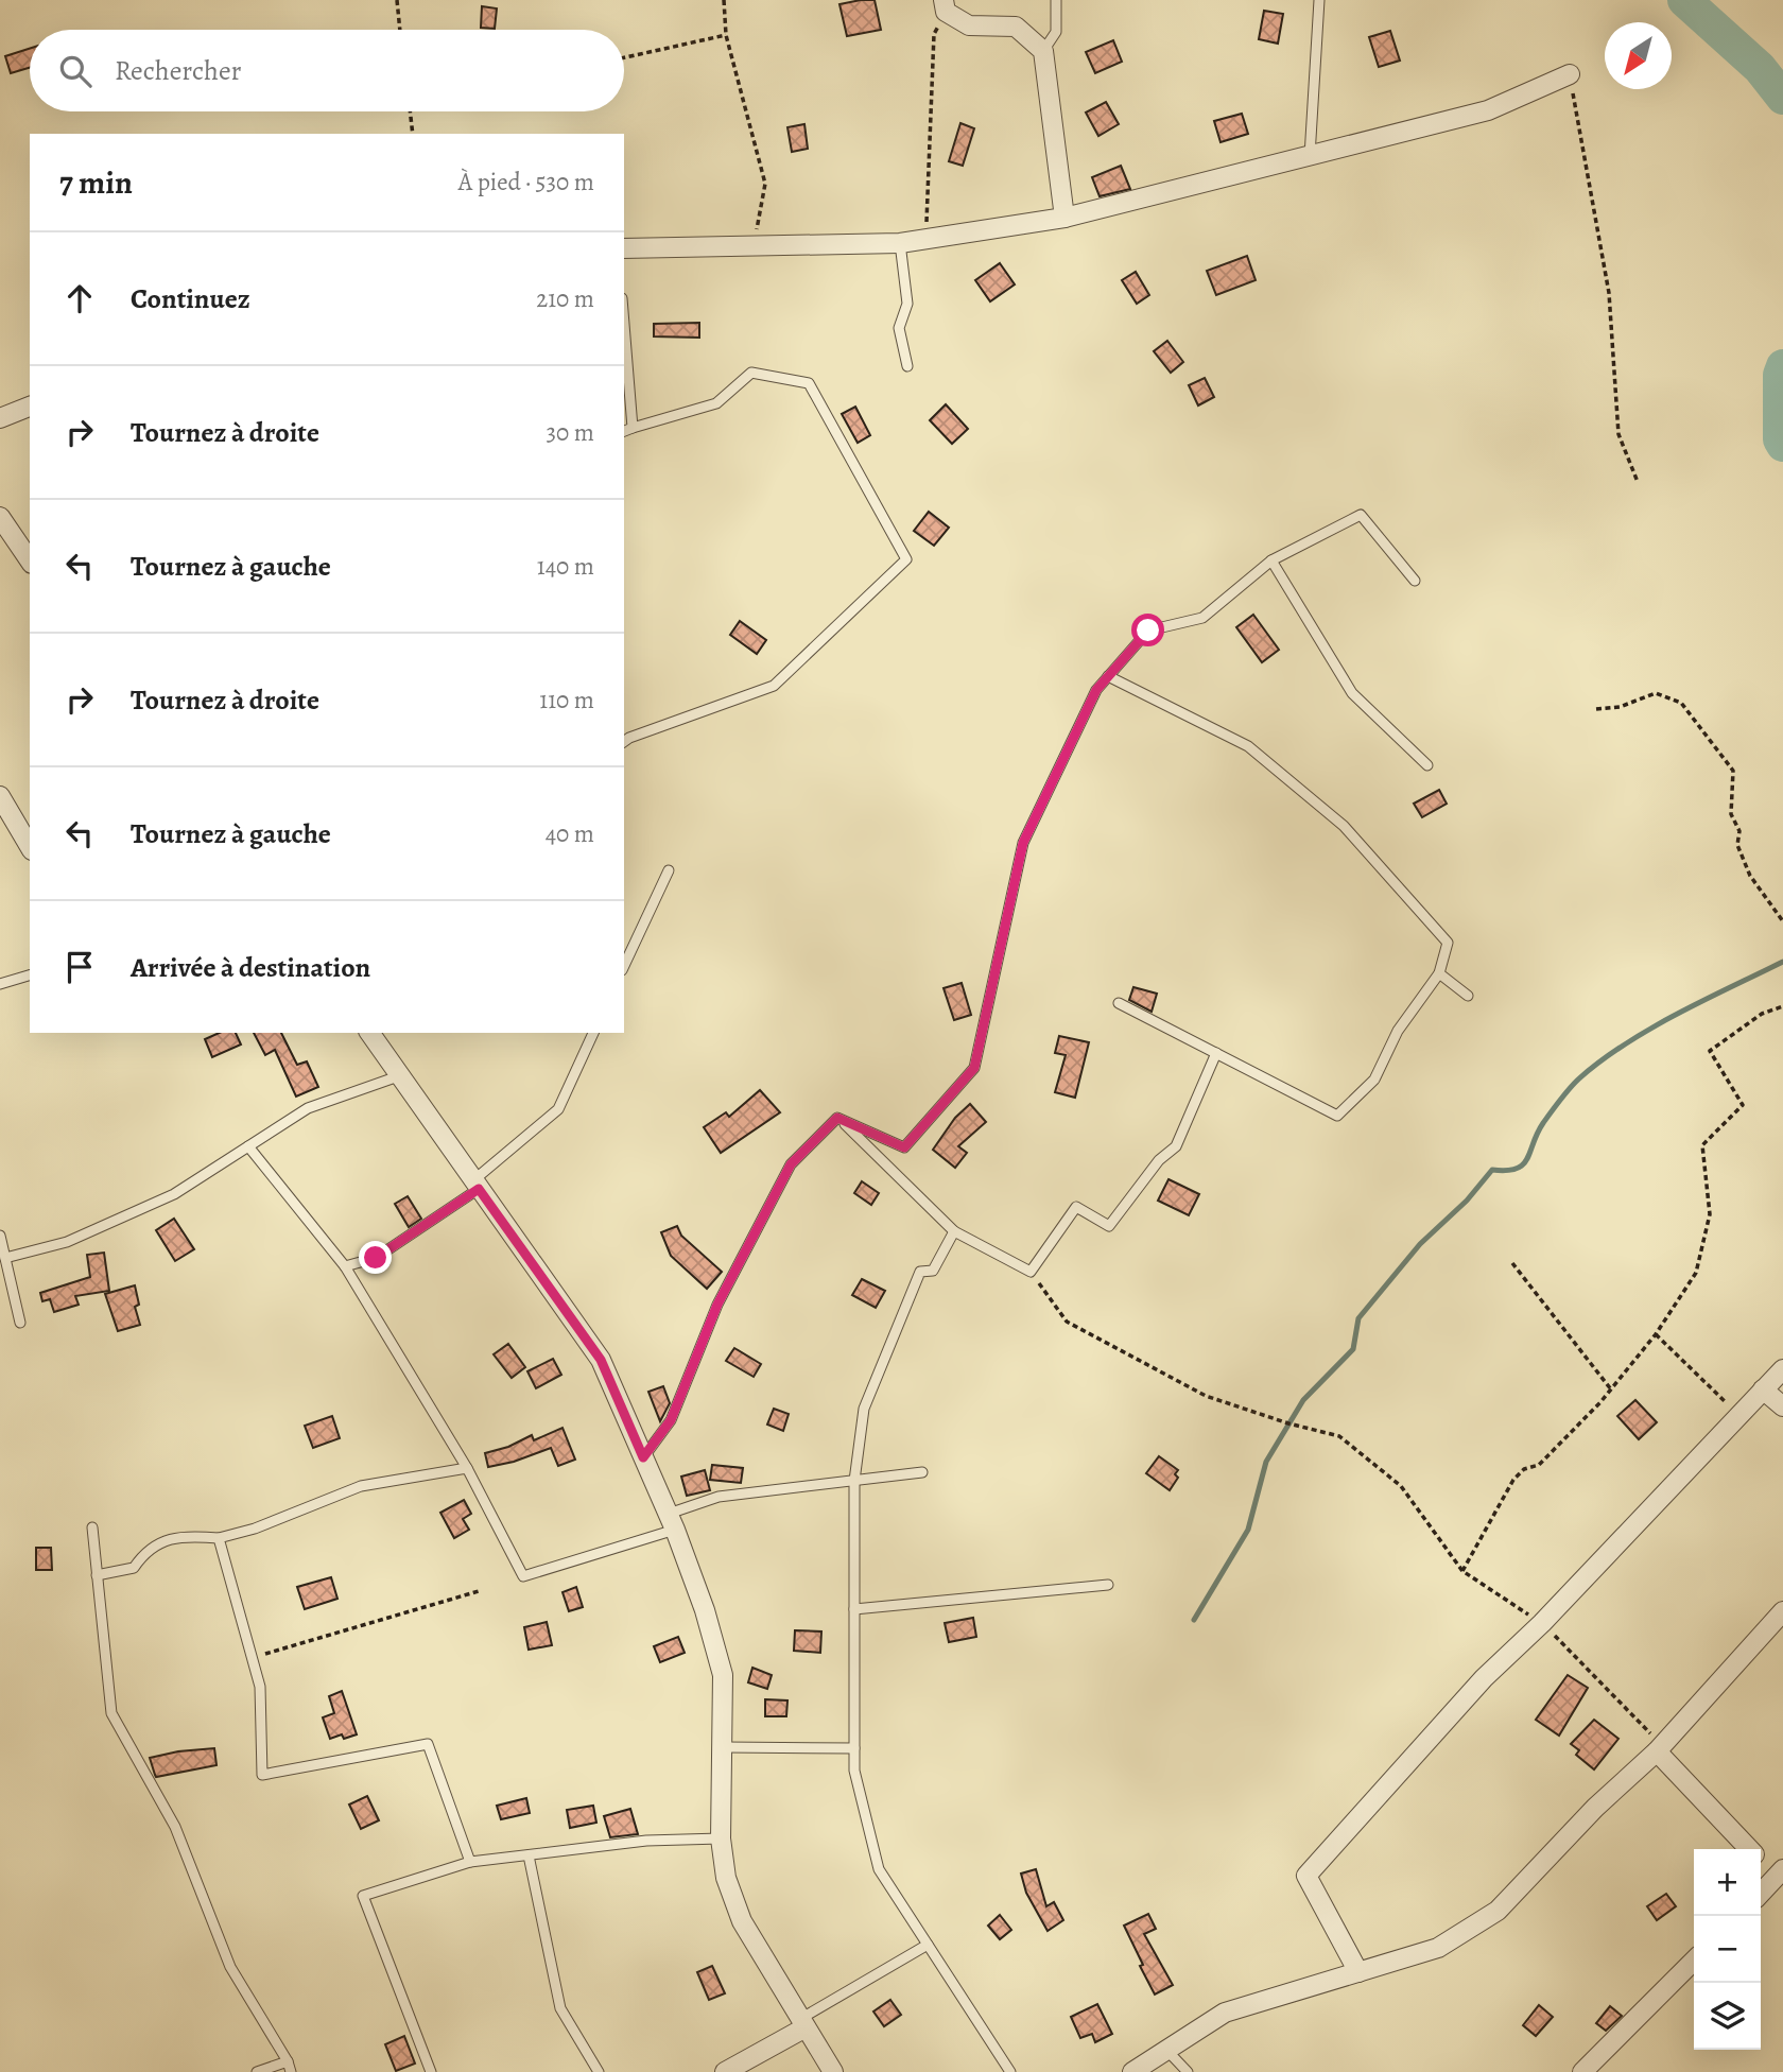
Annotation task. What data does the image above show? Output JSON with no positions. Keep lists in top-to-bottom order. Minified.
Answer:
{"north":"bottom left","page":{"search":"Rechercher","heading":["7 min","À pied · 530 m"],"list":[["Continuez","210 m"],["Tournez à droite","30 m"],["Tournez à gauche","140 m"],["Tournez à droite","110 m"],["Tournez à gauche","40 m"],"Arrivée à destination"],"map_buttons":["+","−"]}}
